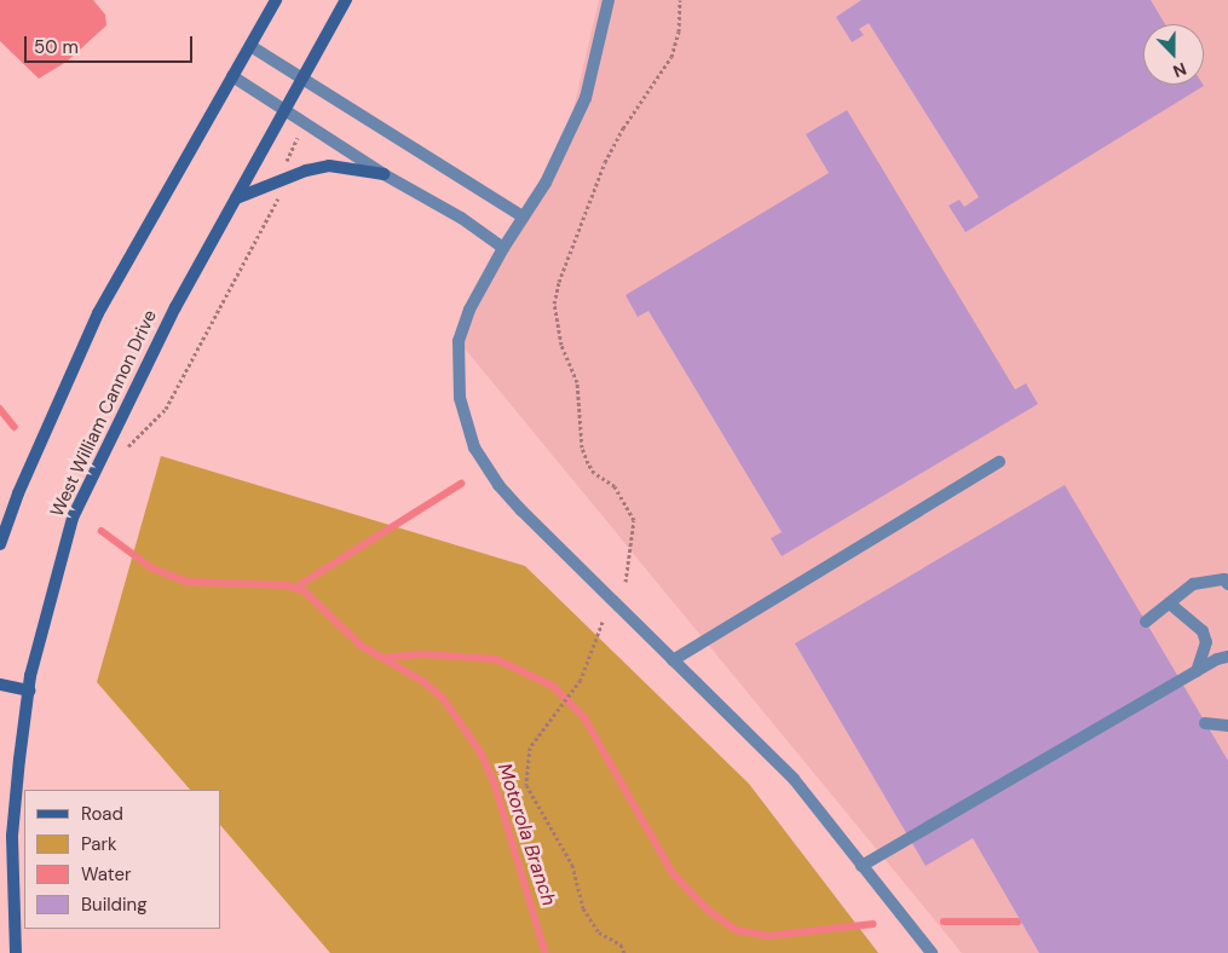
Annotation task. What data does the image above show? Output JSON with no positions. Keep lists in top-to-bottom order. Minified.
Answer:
{"streets":{"main road":["West William Cannon Drive"]},"water":["Motorola Branch"],"legend":["Road","Park","Water","Building"],"scale_bar":"50 m","north":"bottom"}
